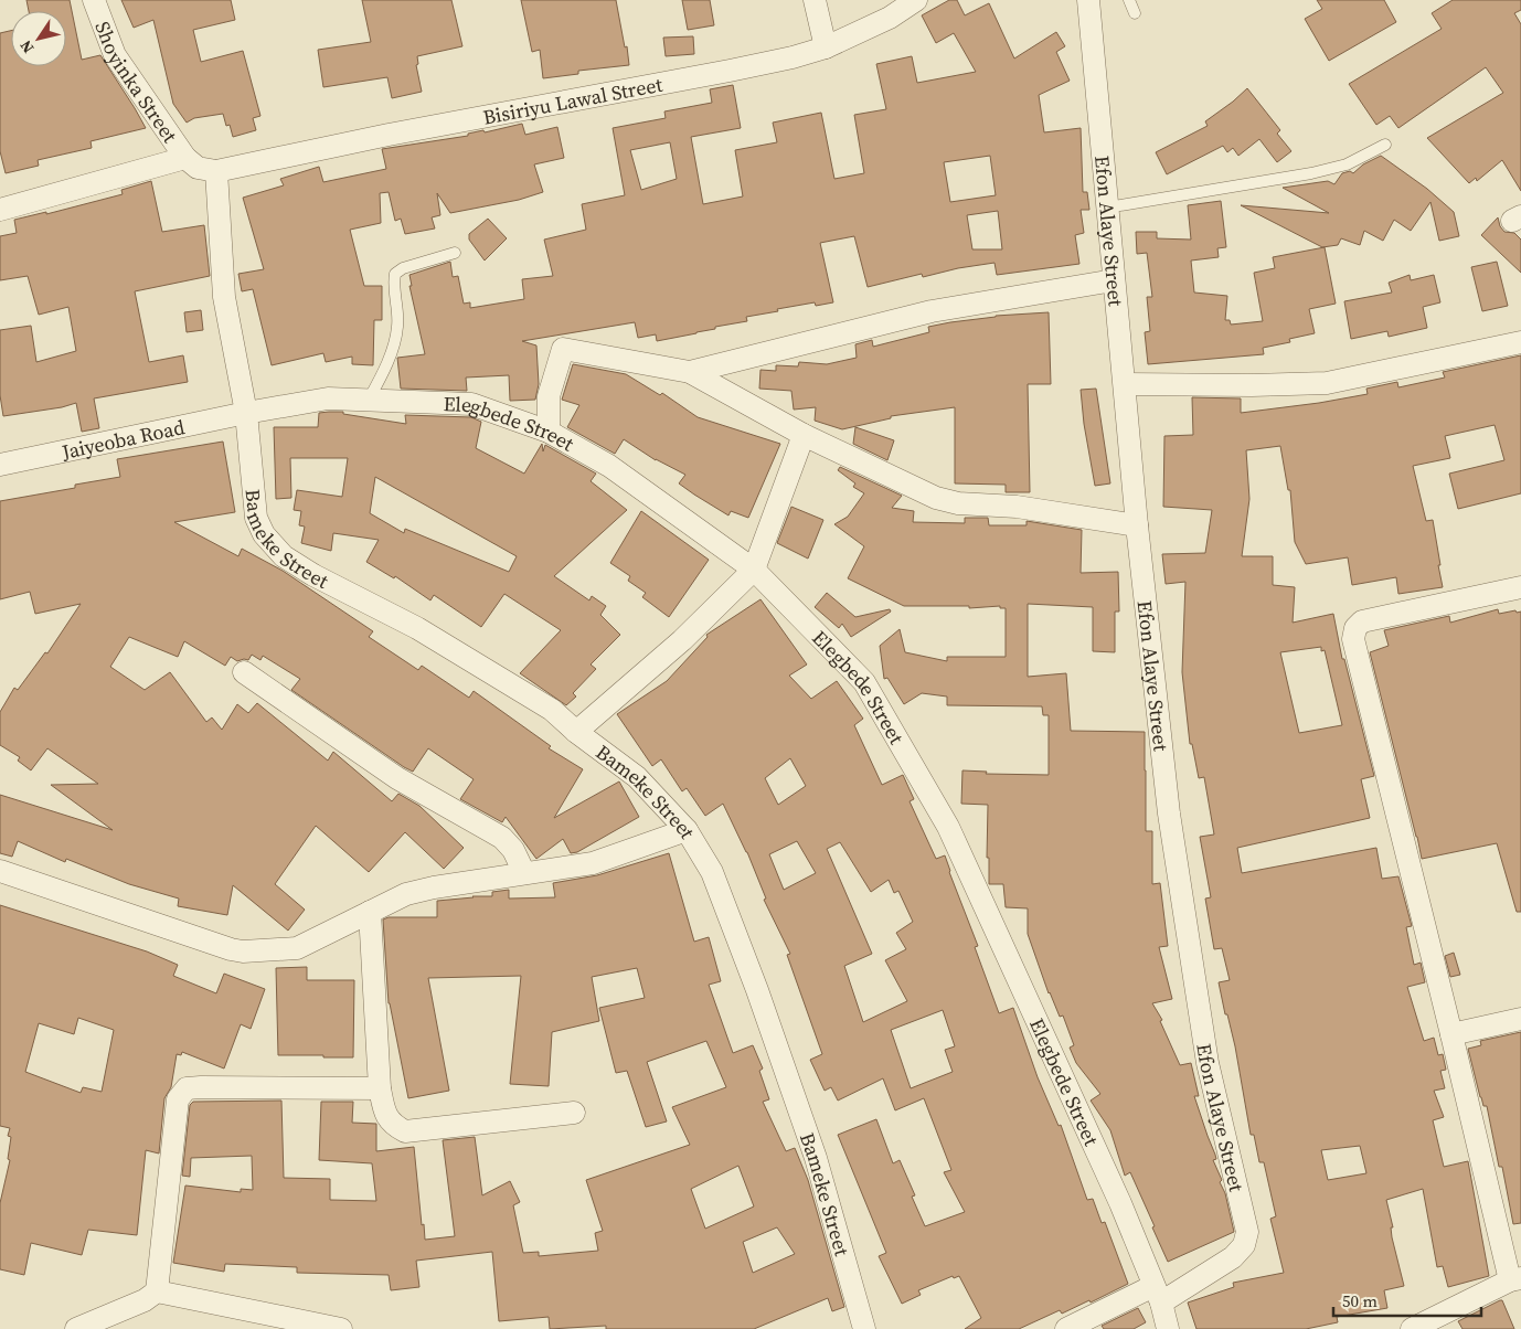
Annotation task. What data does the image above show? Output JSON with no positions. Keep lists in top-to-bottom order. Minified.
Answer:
{"streets":{"street":["Shoyinka Street","Bisiriyu Lawal Street","Efon Alaye Street","Elegbede Street","Jaiyeoba Road","Bameke Street"]},"crossings":[["Bisiriyu Lawal Street","Bameke Street"],["Efon Alaye Street","Elegbede Street"],["Elegbede Street","Jaiyeoba Road"],["Elegbede Street","Bameke Street"],["Jaiyeoba Road","Bameke Street"]],"scale_bar":"50 m","north":"bottom left"}
